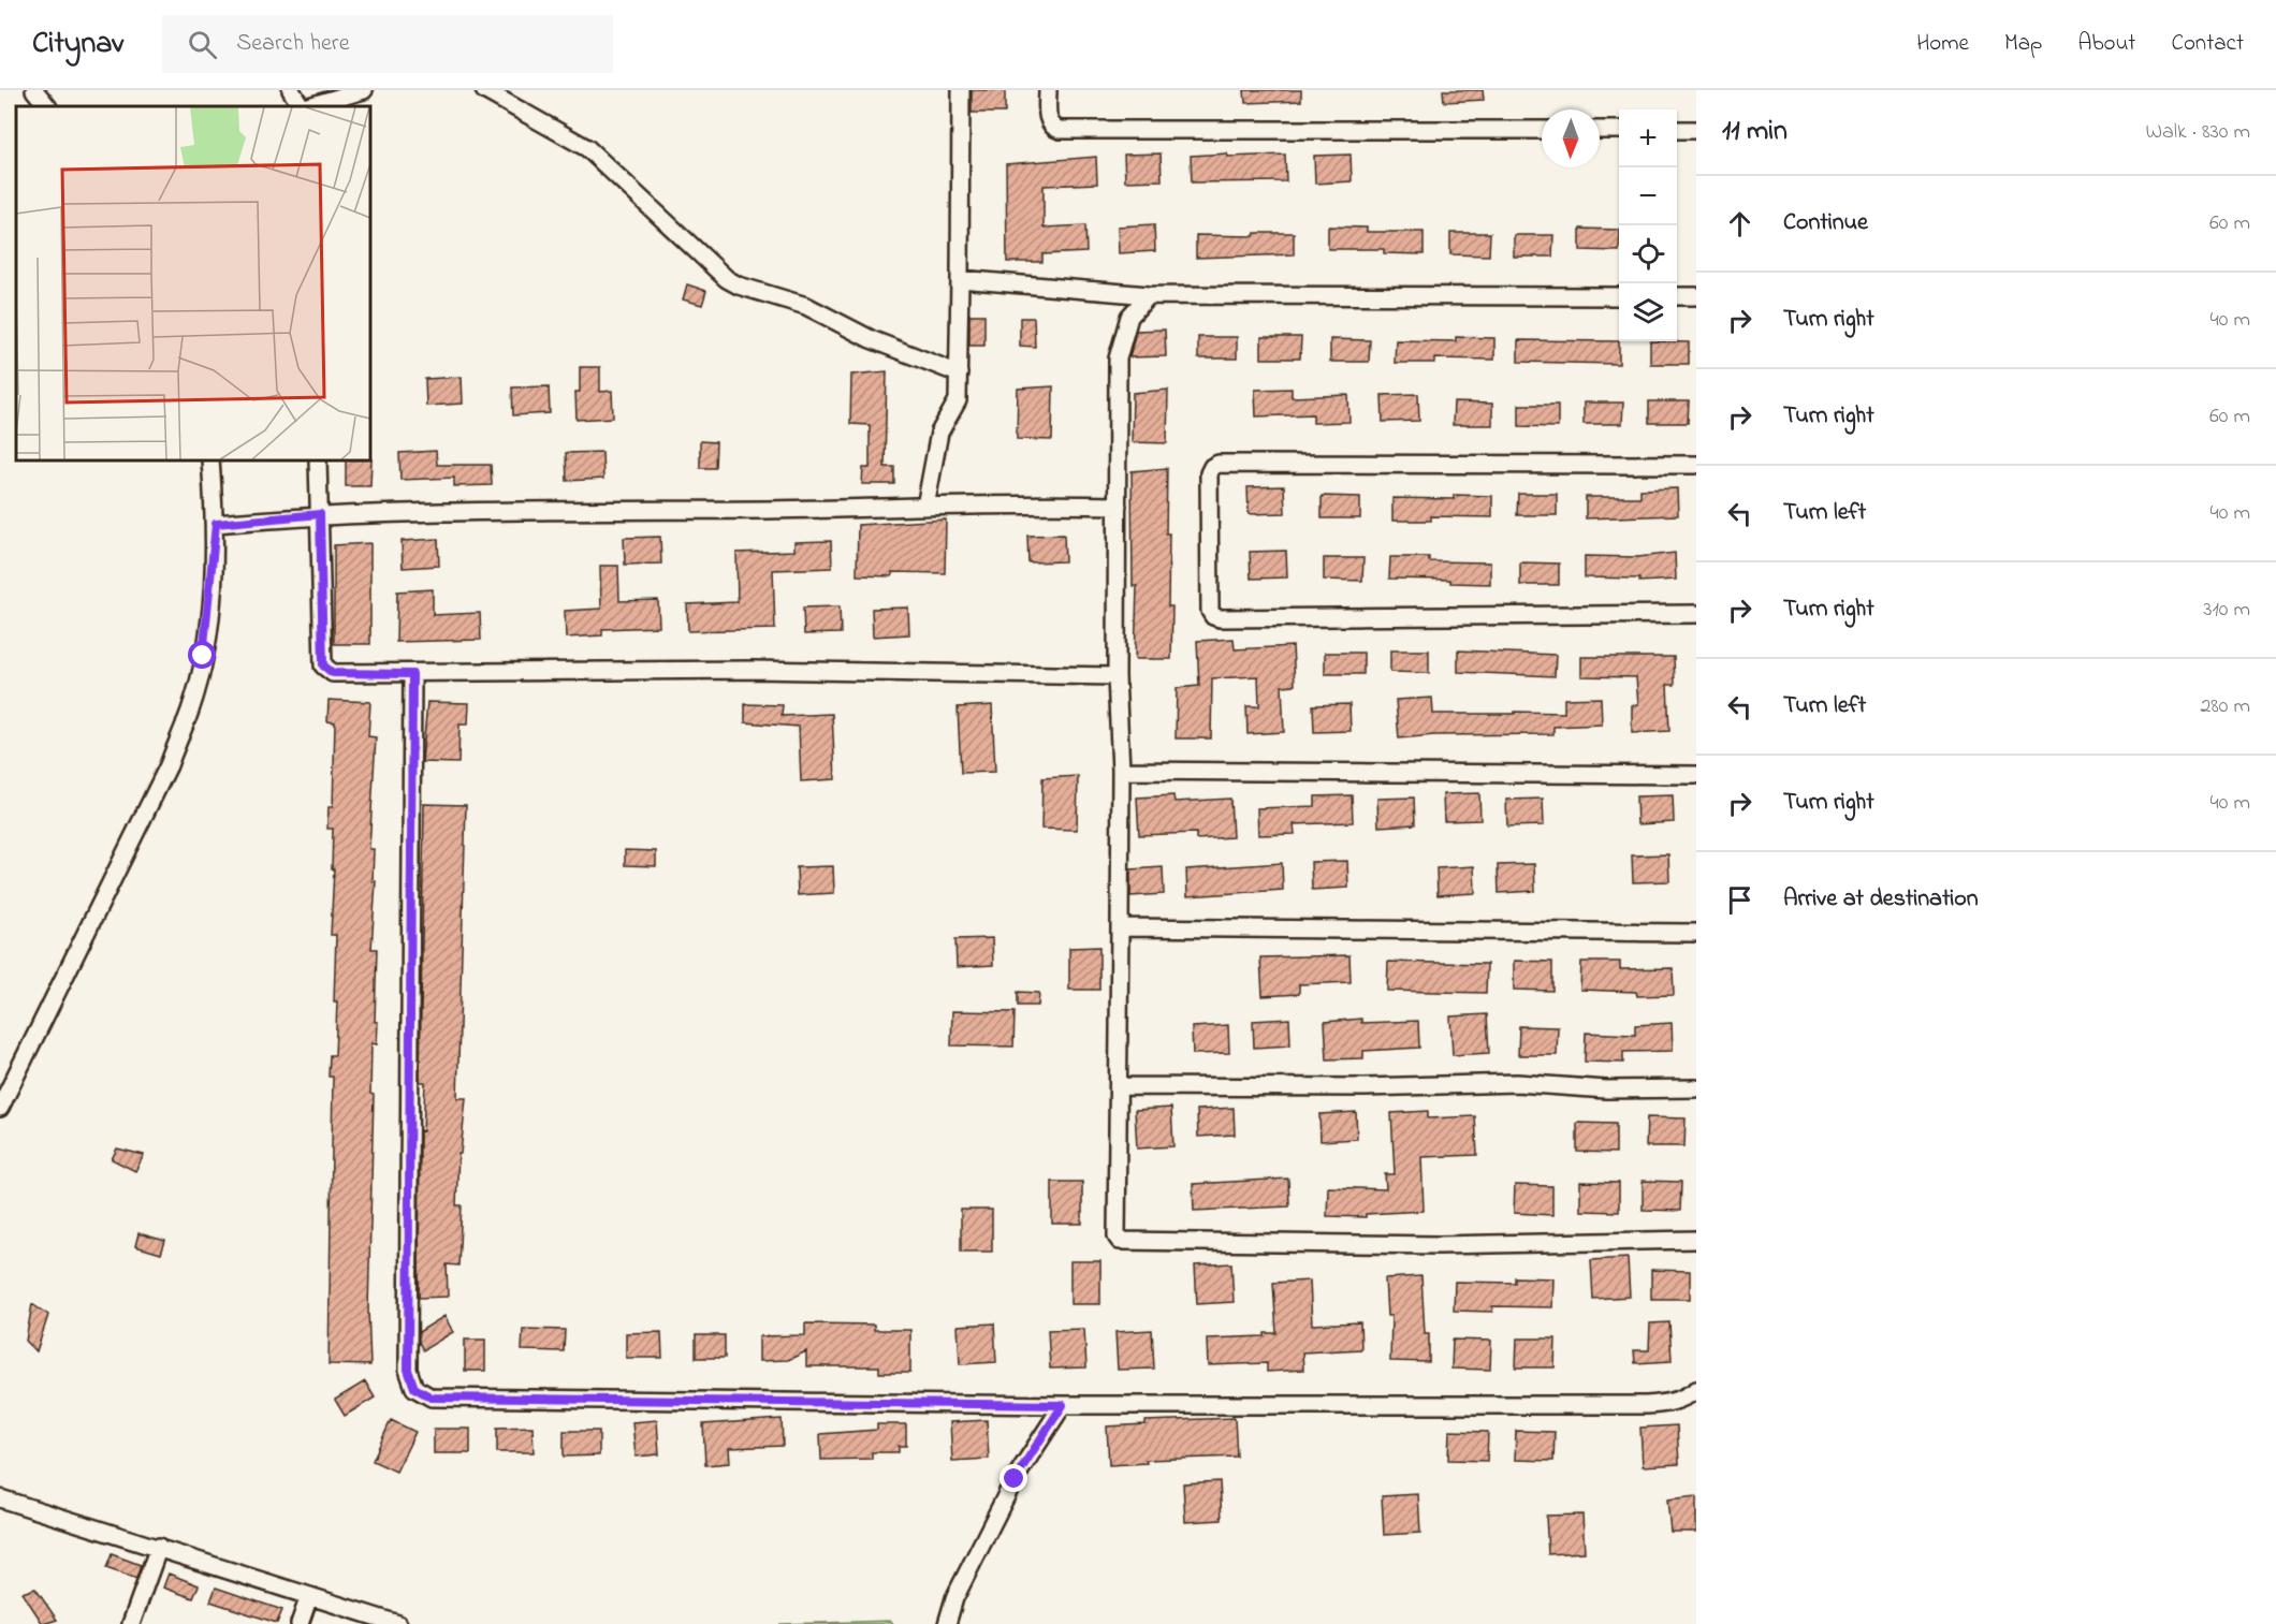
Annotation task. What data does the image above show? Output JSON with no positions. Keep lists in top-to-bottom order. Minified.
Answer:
{"north":"bottom","page":{"header":"Citynav","search":"Search here","nav":["Home","Map","About","Contact"],"heading":["11 min","Walk · 830 m"],"map_buttons":["+","−"],"list":[["Continue","60 m"],["Turn right","40 m"],["Turn right","60 m"],["Turn left","40 m"],["Turn right","310 m"],["Turn left","280 m"],["Turn right","40 m"],"Arrive at destination"]}}
